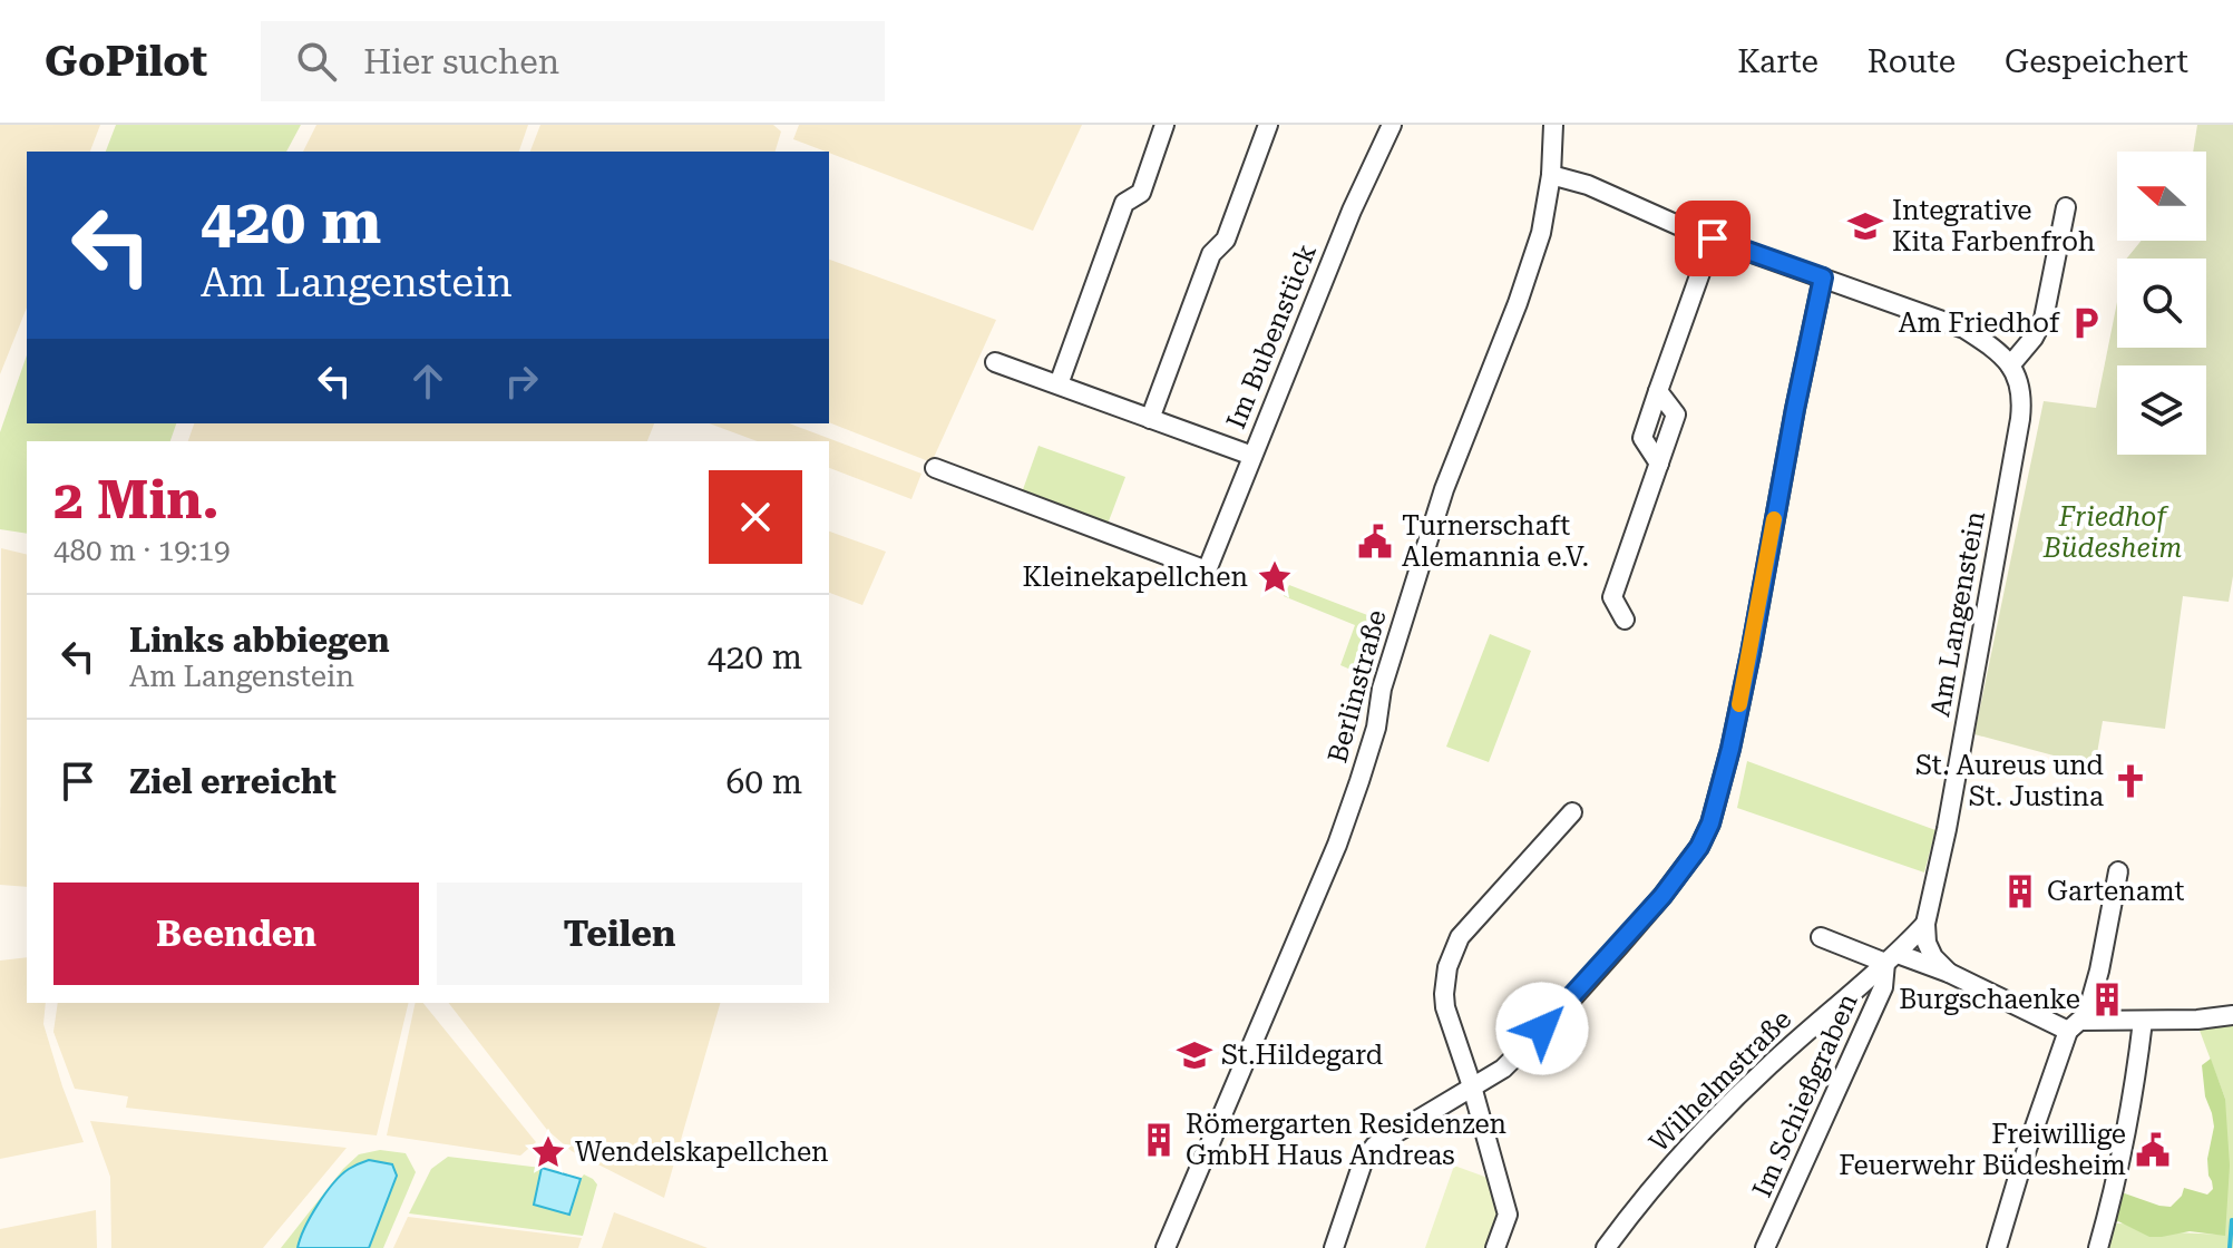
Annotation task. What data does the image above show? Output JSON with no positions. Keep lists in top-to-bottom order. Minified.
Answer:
{"streets":{"street":["Im Bubenstück","Am Langenstein","Berlinstraße","Wilhelmstraße","Im Schießgraben"]},"crossings":[["Am Langenstein","Wilhelmstraße"],["Wilhelmstraße","Im Schießgraben"]],"parks":["Friedhof Büdesheim"],"places":{"school or university":["Integrative Kita Farbenfroh","St.Hildegard"],"parking":["Am Friedhof"],"public building":["Turnerschaft Alemannia e.V.","Freiwillige Feuerwehr Büdesheim"],"place":["Kleinekapellchen","Wendelskapellchen"],"church":["St. Aureus und St. Justina"],"building":["Gartenamt","Burgschaenke","Römergarten Residenzen GmbH Haus Andreas"]},"north":"left","page":{"header":"GoPilot","search":"Hier suchen","nav":["Karte","Route","Gespeichert"],"turn":["420 m","Am Langenstein"],"heading":["2 Min.","480 m · 19:19"],"list":[{"name":"Links abbiegen","note":"Am Langenstein","value":"420 m"},{"name":"Ziel erreicht","value":"60 m"}],"buttons":["Beenden","Teilen"]}}
